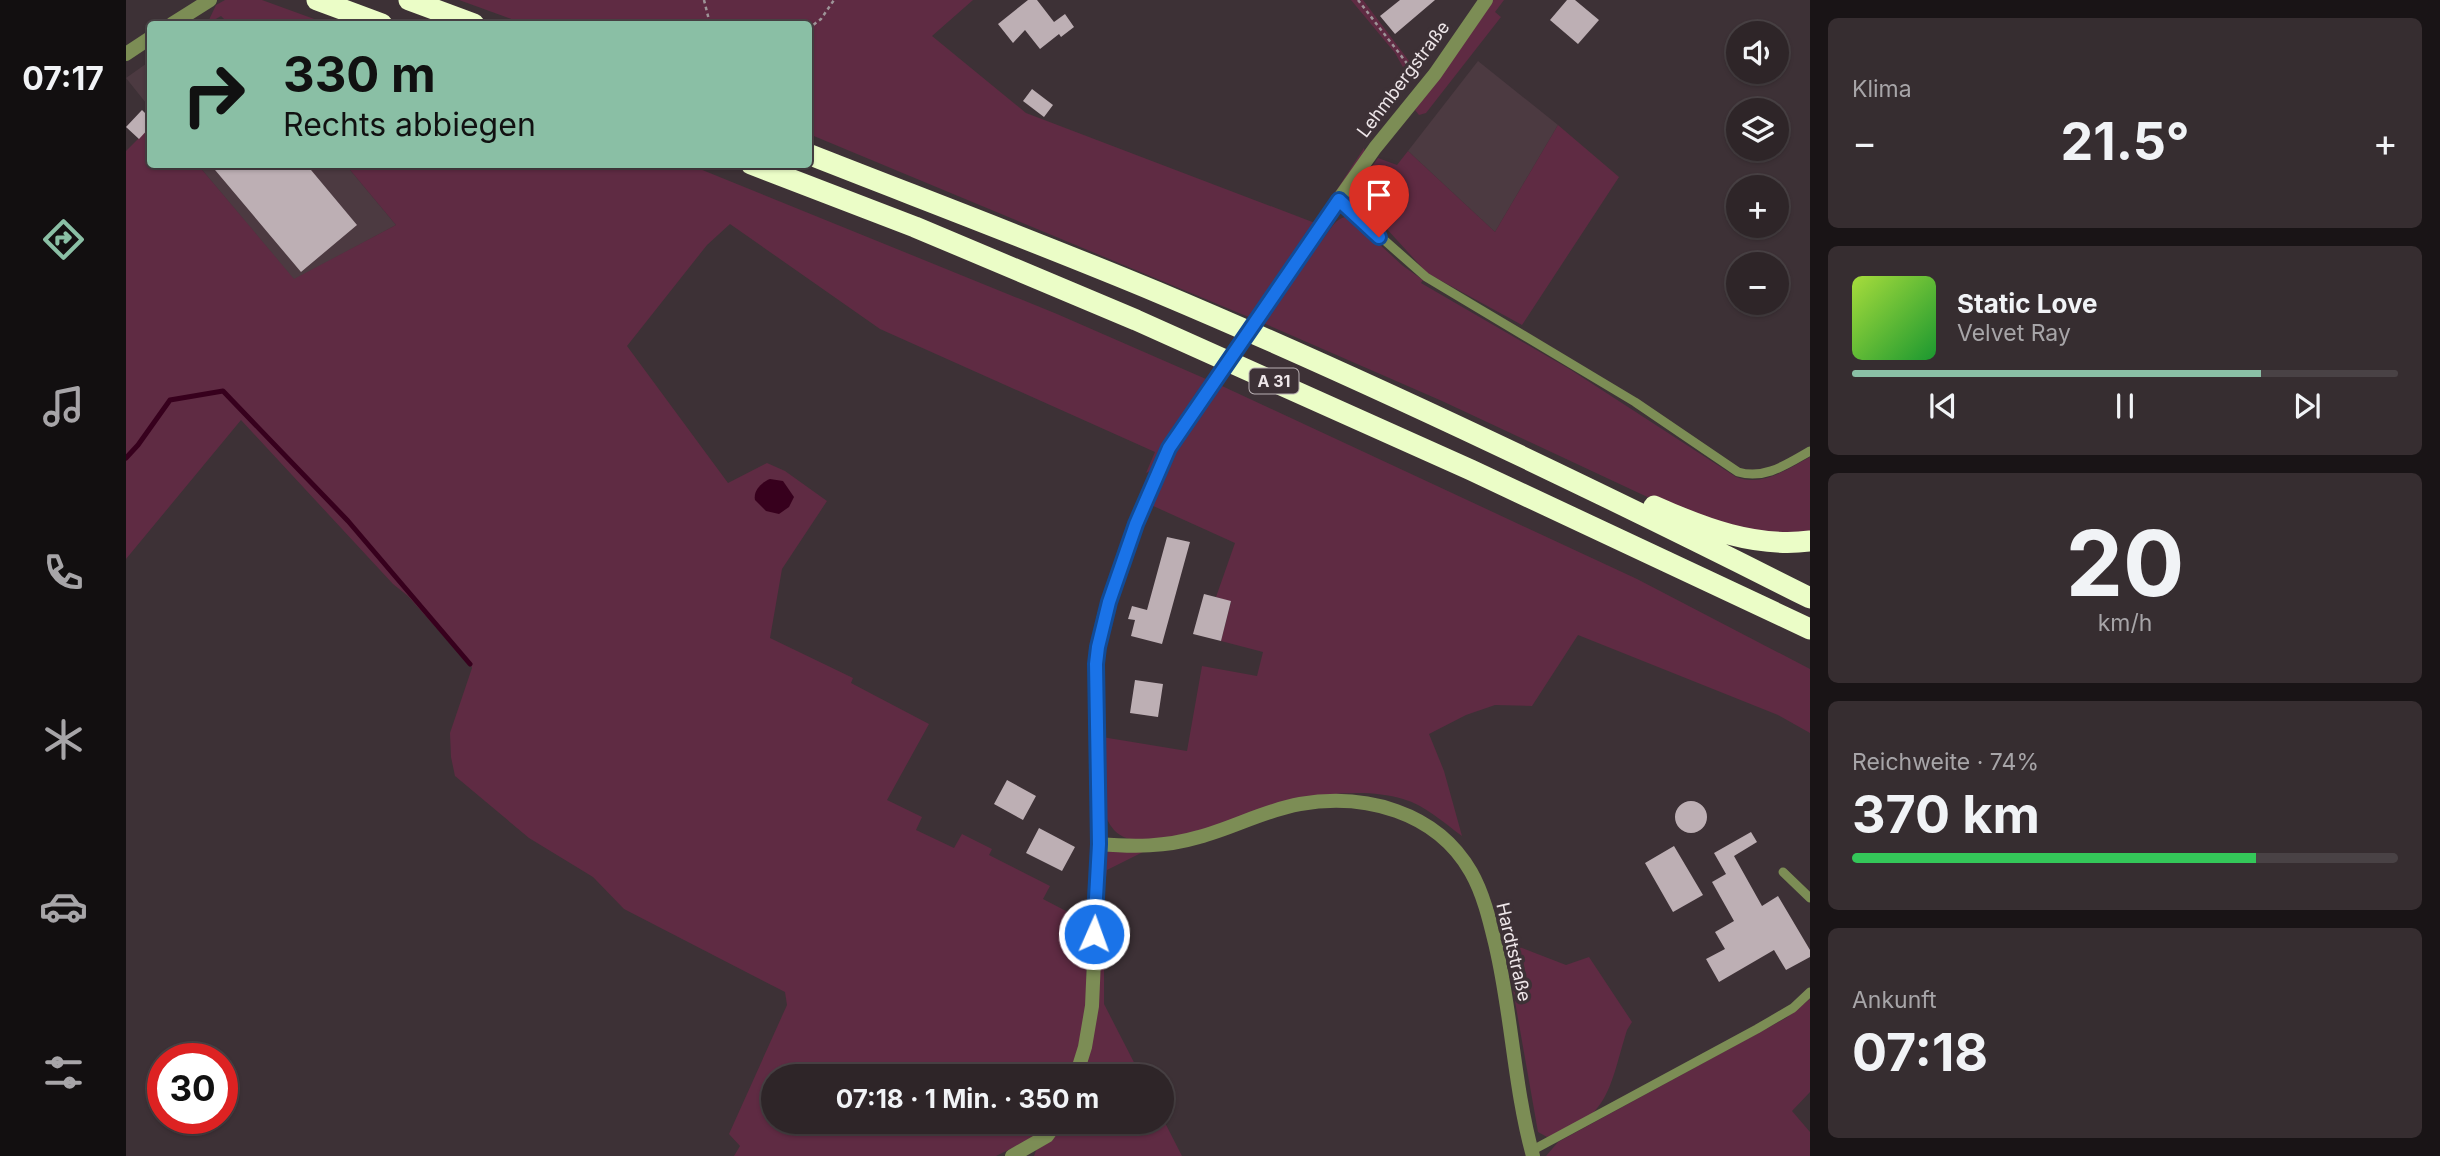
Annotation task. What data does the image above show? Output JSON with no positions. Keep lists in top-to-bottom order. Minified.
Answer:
{"streets":{"highway":["A 31"],"street":["Lehmbergstraße","Hardtstraße"]},"crossings":[["Lehmbergstraße","Hardtstraße"]],"page":{"tabs":"07:17","tile":["Klima",["20","km/h"],["Reichweite · 74%","370 km"],["Ankunft","07:18"]],"map_buttons":["+","−"],"turn":["330 m","Rechts abbiegen"],"heat":["−","21.5°","+"],"song":["Static Love","Velvet Ray"],"limit":"30","trip":"07:18 · 1 Min. · 350 m"}}
